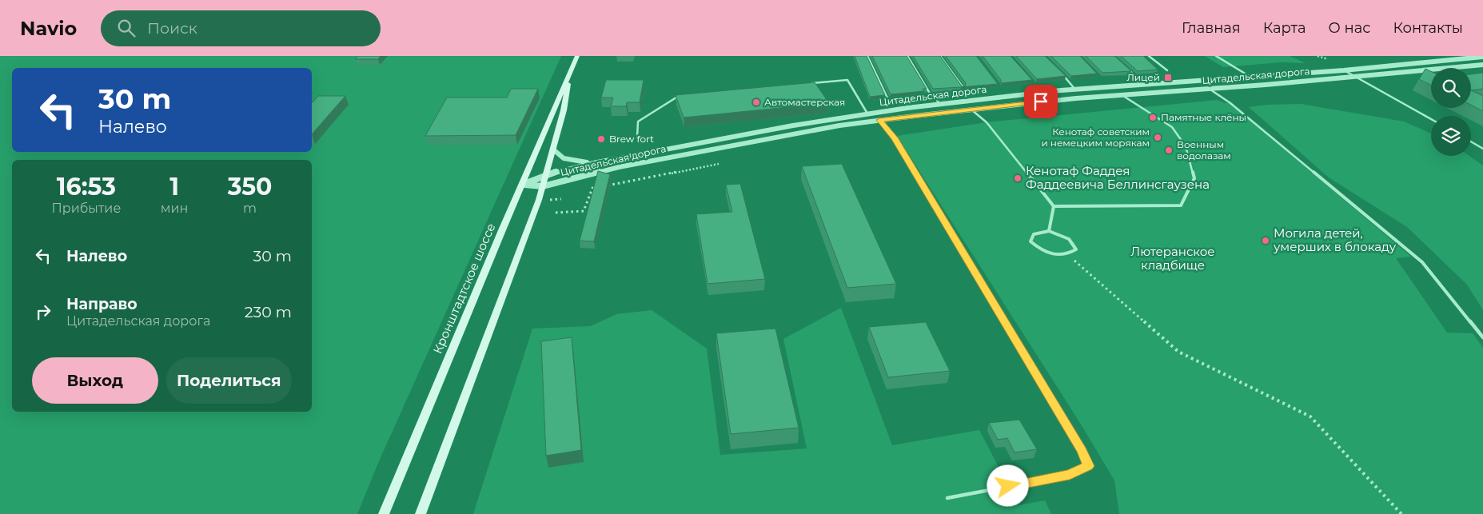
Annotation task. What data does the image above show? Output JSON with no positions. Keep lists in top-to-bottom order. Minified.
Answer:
{"streets":{"main road":["Кронштадтское шоссе"],"street":["Цитадельская дорога"]},"crossings":[["Цитадельская дорога","Кронштадтское шоссе"]],"parks":["Лютеранское кладбище"],"places":{"transit":["Лицей"],"other":["Автомастерская","Памятные клёны","Кенотаф советским и немецким морякам","Brew fort","Военным водолазам","Кенотаф Фаддея Фаддеевича Беллинсгаузена","Могила детей, умерших в блокаду"]},"page":{"header":"Navio","search":"Поиск","nav":["Главная","Карта","О нас","Контакты"],"turn":["30 m","Налево"],"eta":["16:53","Прибытие","1","мин","350","m"],"list":[{"name":"Налево","value":"30 m"},{"name":"Направо","note":"Цитадельская дорога","value":"230 m"}],"buttons":["Выход","Поделиться"]}}
